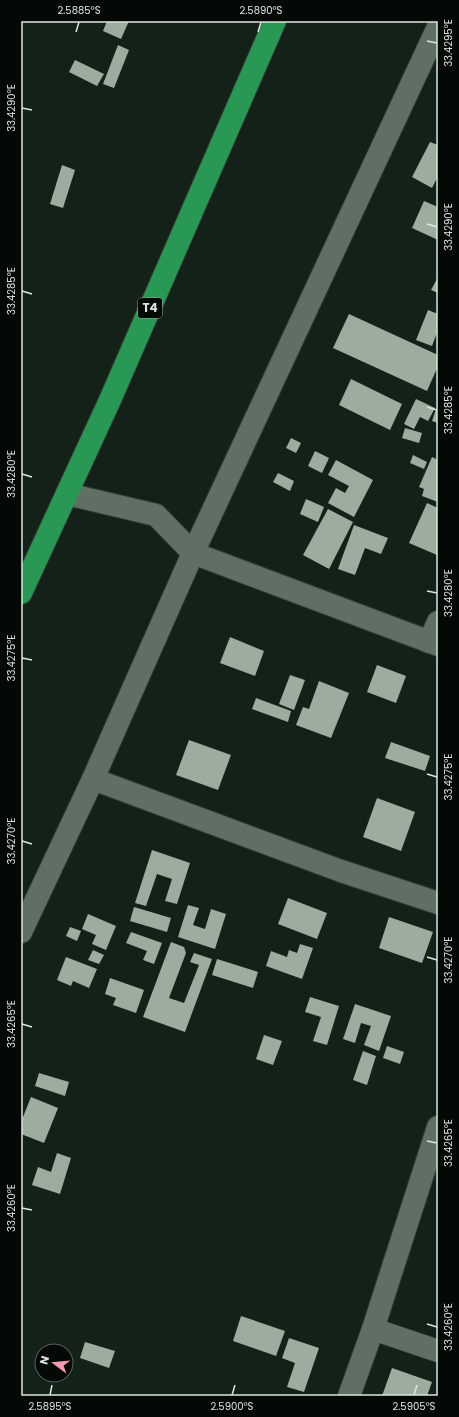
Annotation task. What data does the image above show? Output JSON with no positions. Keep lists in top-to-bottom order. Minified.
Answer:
{"streets":{"highway":["T4"]},"north":"left","coordinates":["2.5885°S","2.5890°S","33.4295°E","33.4290°E","33.4285°E","33.4280°E","33.4275°E","33.4270°E","33.4265°E","33.4260°E","2.5895°S","2.5900°S","2.5905°S"]}
